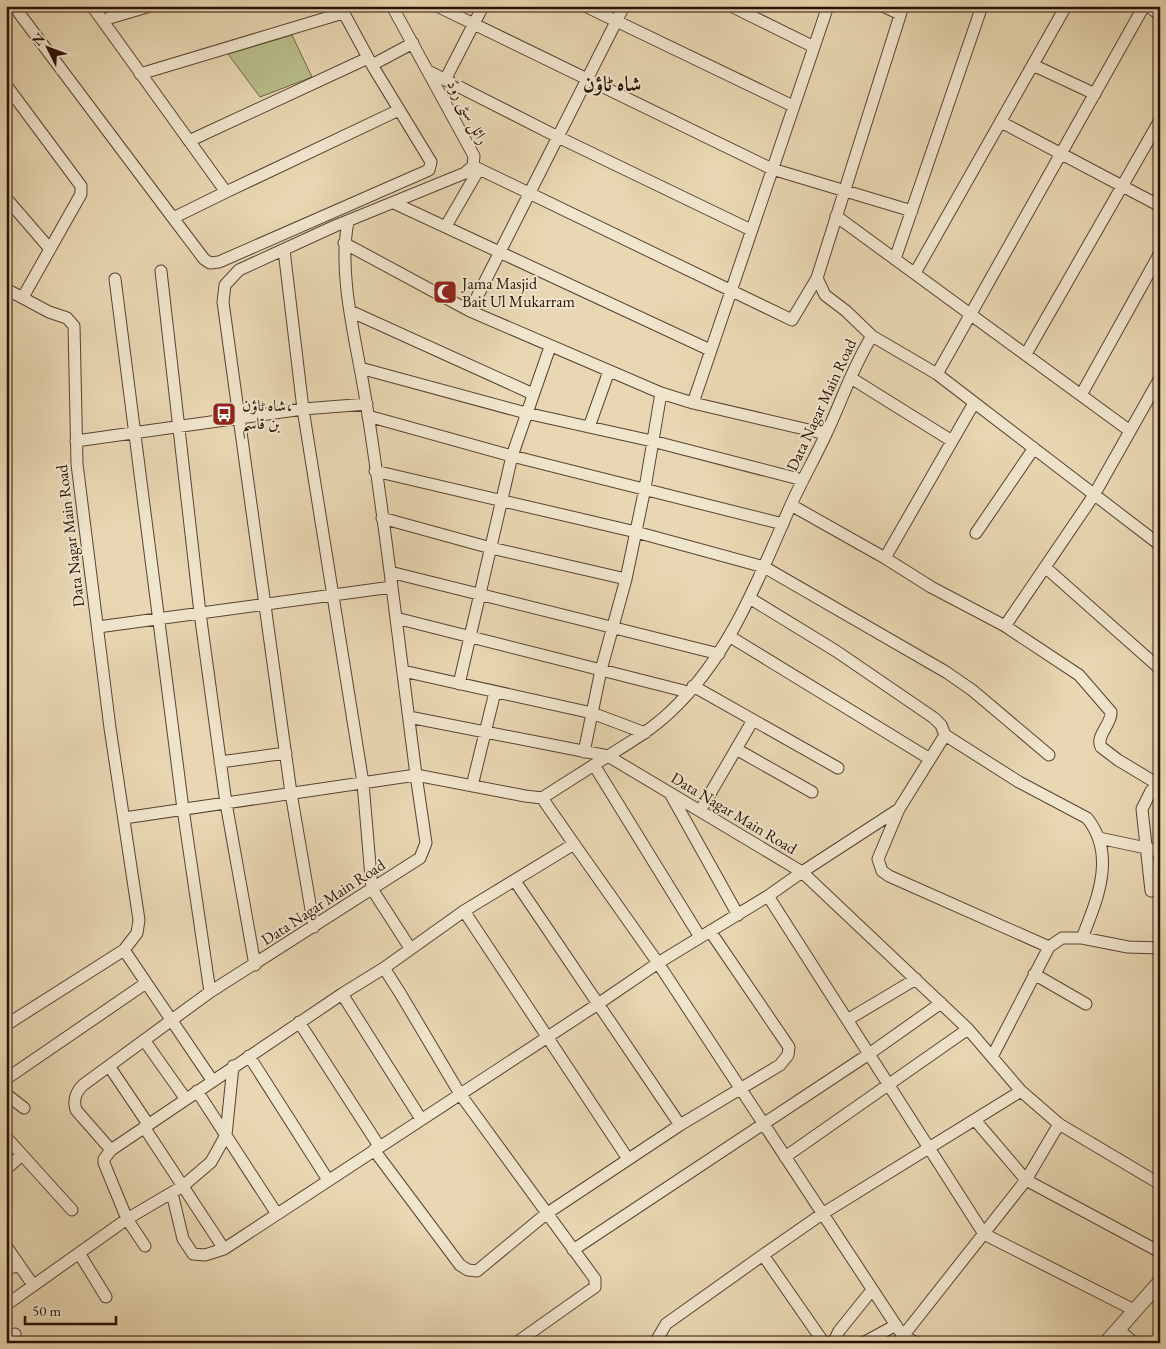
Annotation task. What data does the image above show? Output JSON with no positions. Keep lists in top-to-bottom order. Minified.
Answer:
{"streets":{"street":["رائل سٹی روڈ","Data Nagar Main Road"]},"crossings":[["رائل سٹی روڈ","Data Nagar Main Road"]],"districts":["شاہ ٹاؤن"],"places":{"mosque":["Jama Masjid Bait Ul Mukarram"],"bus stop":["شاہ ٹاؤن، بن قاسم"]},"scale_bar":"50 m","north":"top left"}
